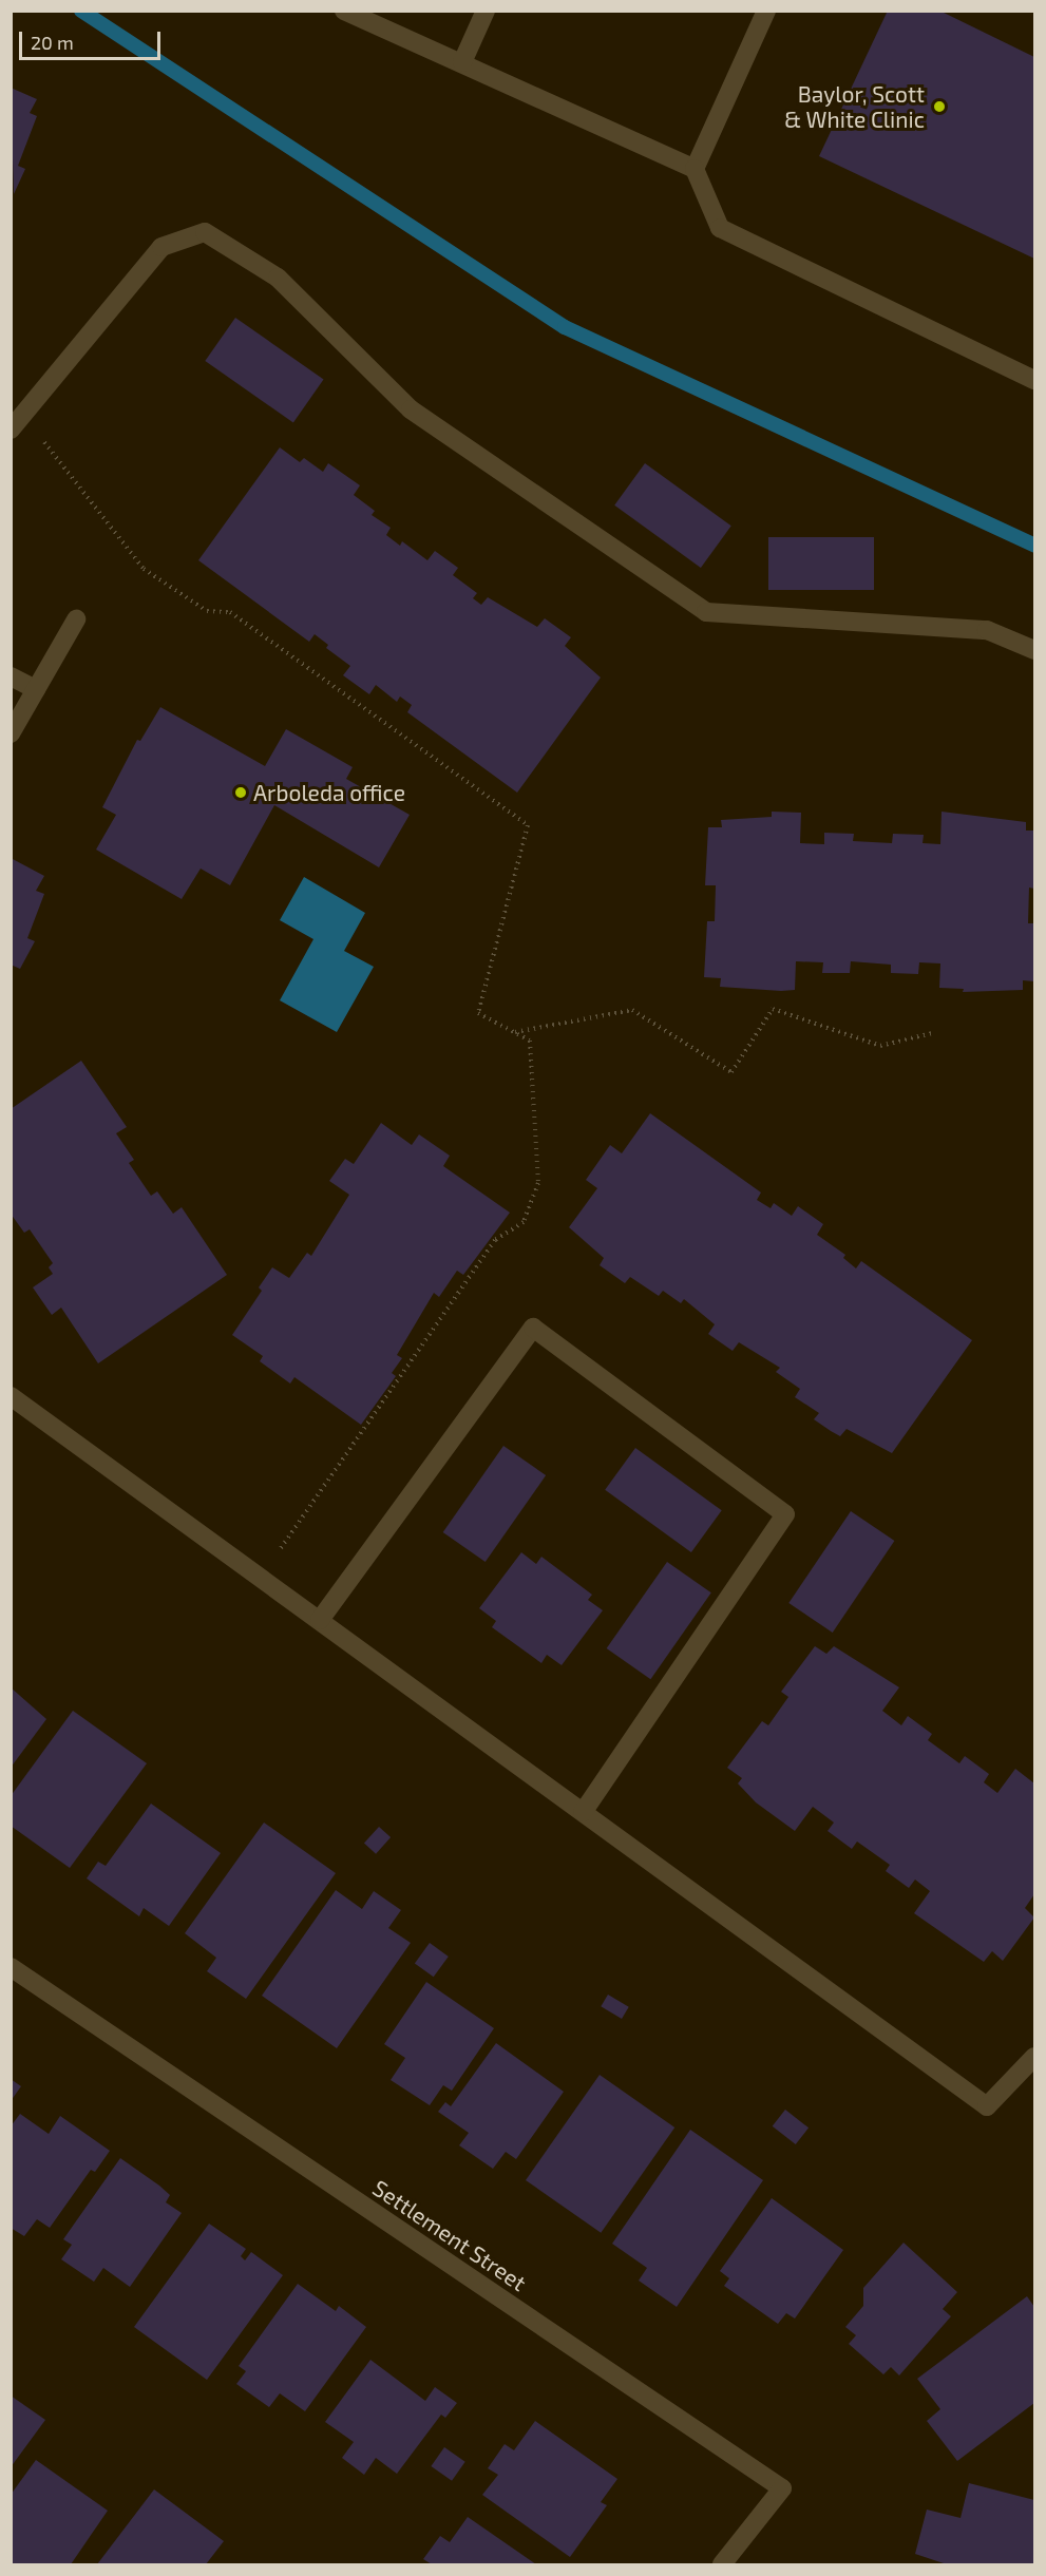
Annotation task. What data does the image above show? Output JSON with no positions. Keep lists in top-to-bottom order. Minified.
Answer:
{"streets":{"street":["Settlement Street"]},"places":["Baylor, Scott & White Clinic","Arboleda office"],"scale_bar":"20 m"}
